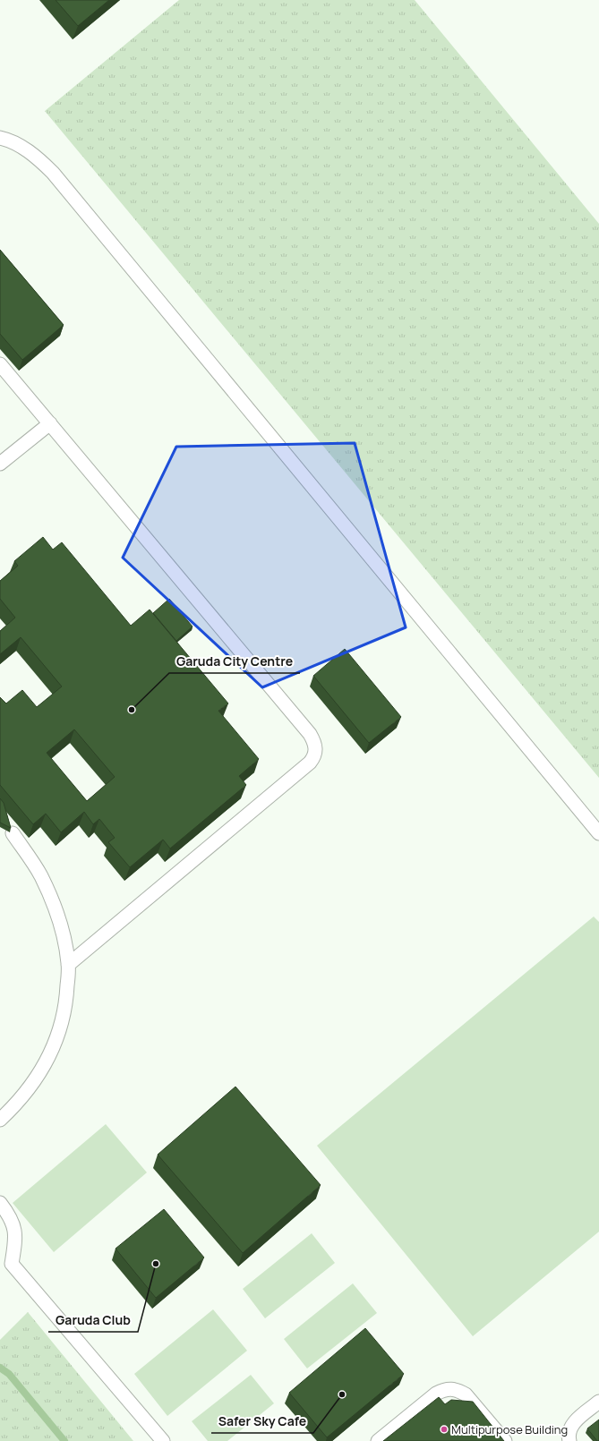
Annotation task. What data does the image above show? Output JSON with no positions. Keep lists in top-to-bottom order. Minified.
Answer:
{"places":["Garuda City Centre","Garuda Club","Safer Sky Cafe","Multipurpose Building"]}
